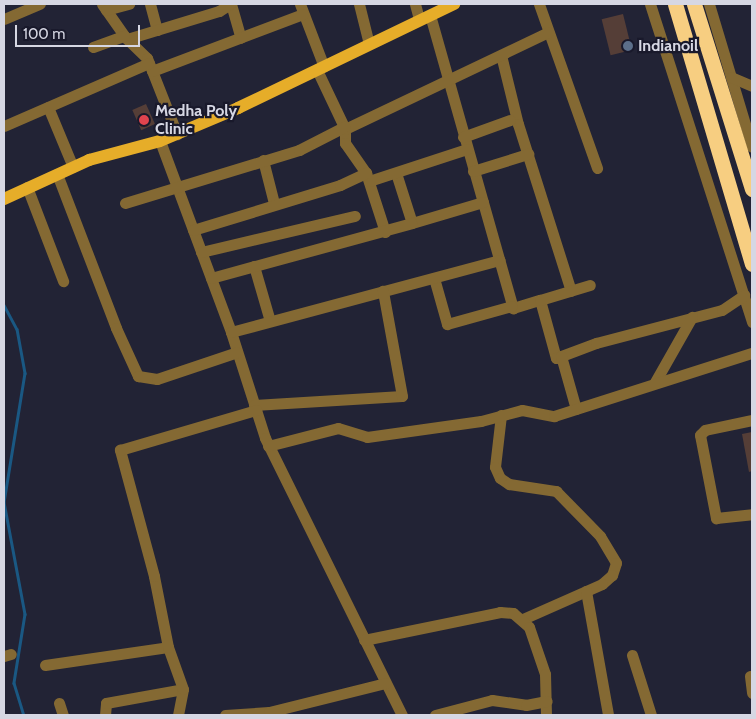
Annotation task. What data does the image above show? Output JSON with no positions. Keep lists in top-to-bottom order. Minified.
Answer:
{"places":["Indianoil","Medha Poly Clinic"],"scale_bar":"100 m"}
